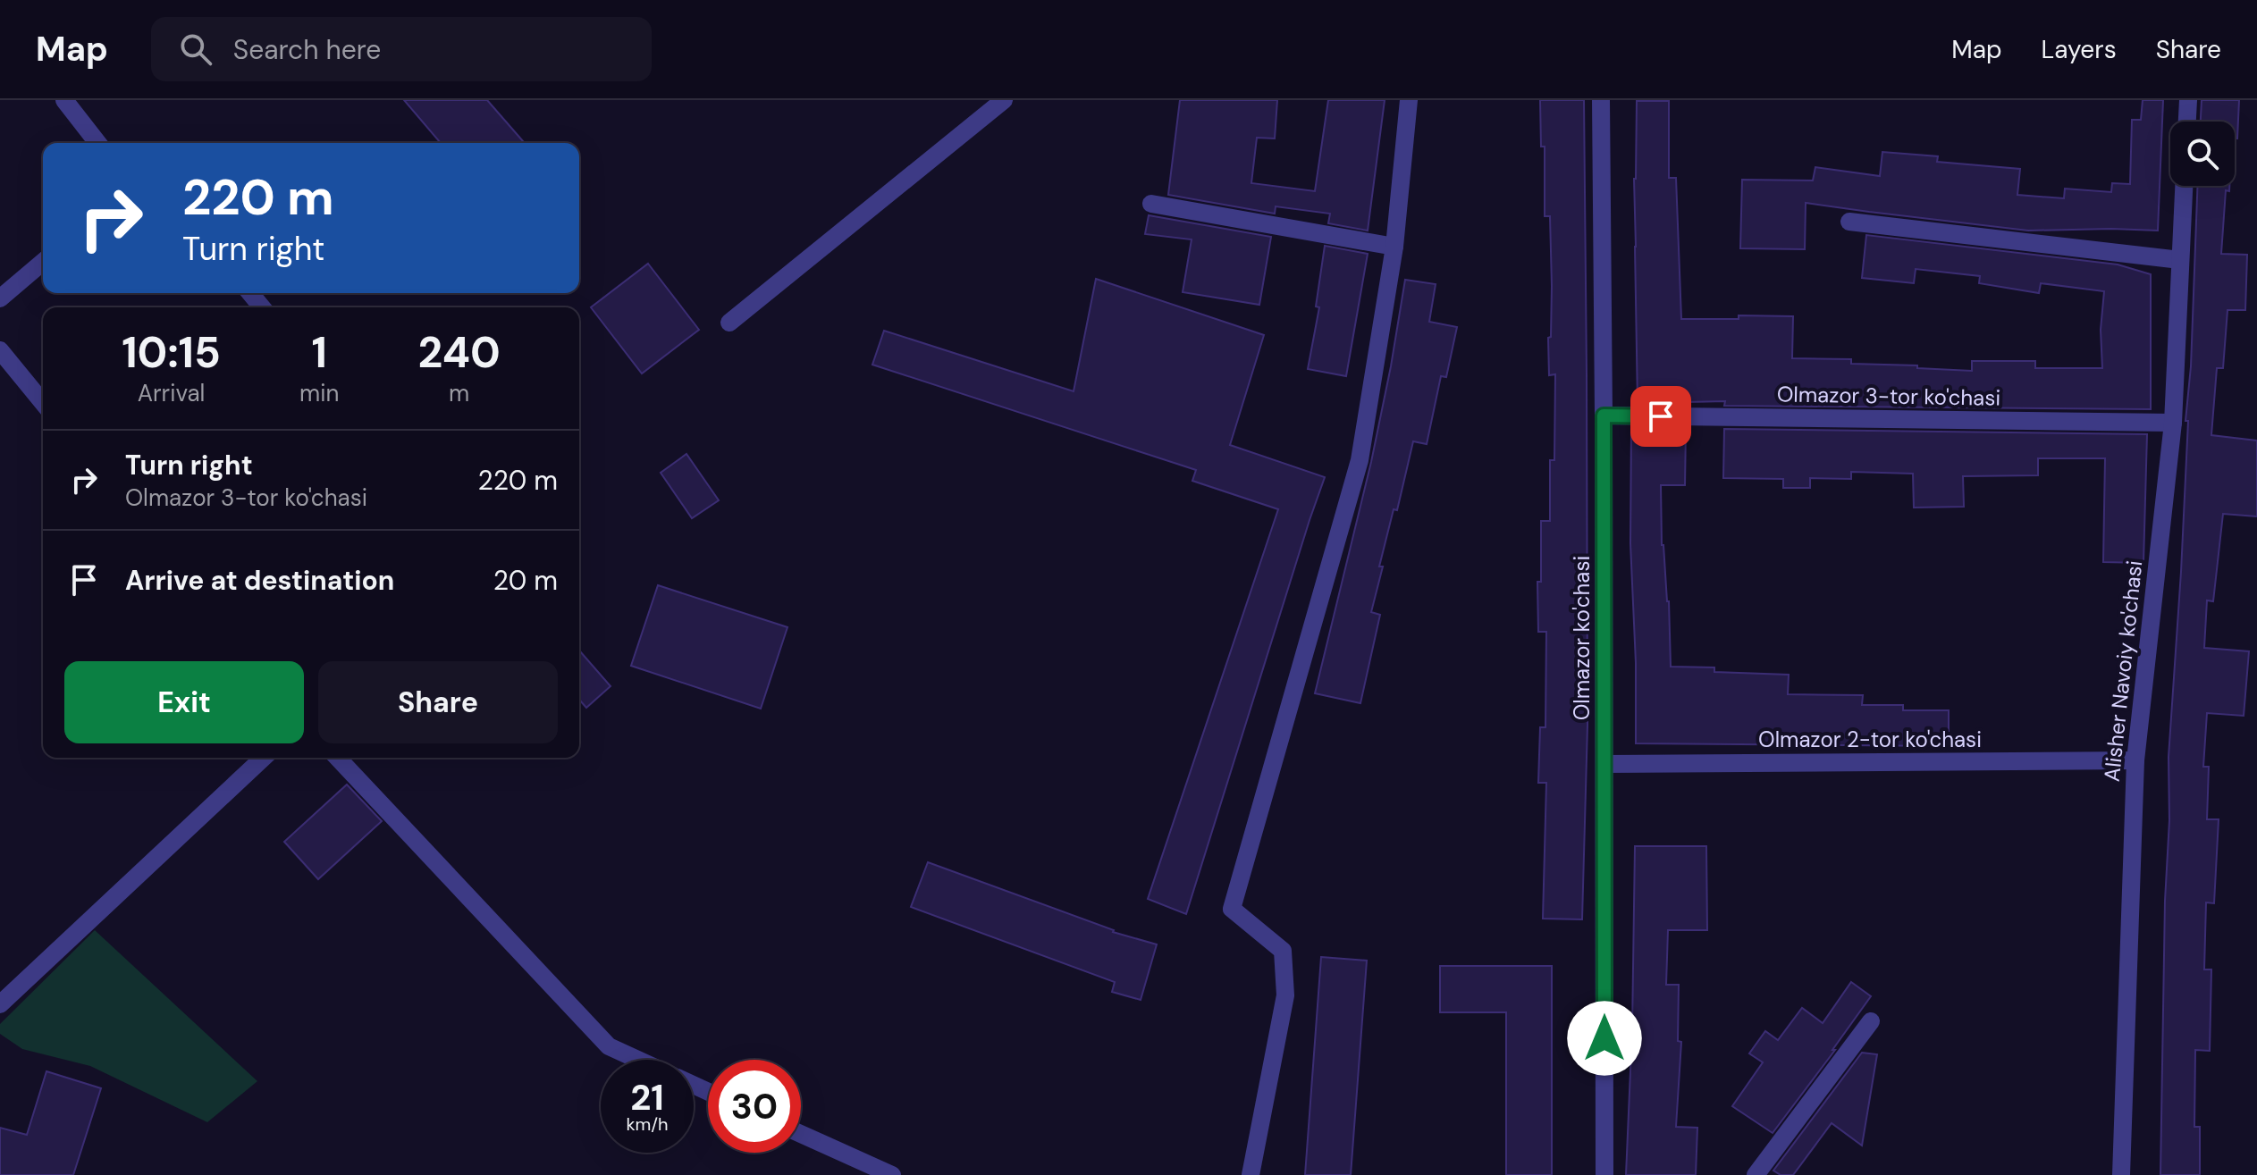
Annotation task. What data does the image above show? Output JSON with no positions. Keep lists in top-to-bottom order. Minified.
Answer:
{"streets":{"street":["Olmazor 3-tor ko'chasi","Olmazor ko'chasi","Alisher Navoiy ko'chasi","Olmazor 2-tor ko'chasi"]},"crossings":[["Olmazor 3-tor ko'chasi","Olmazor ko'chasi"],["Olmazor 3-tor ko'chasi","Alisher Navoiy ko'chasi"],["Olmazor ko'chasi","Olmazor 2-tor ko'chasi"],["Alisher Navoiy ko'chasi","Olmazor 2-tor ko'chasi"]],"page":{"header":"Map","search":"Search here","nav":["Map","Layers","Share"],"turn":["220 m","Turn right"],"eta":["10:15","Arrival","1","min","240","m"],"list":[{"name":"Turn right","note":"Olmazor 3-tor ko'chasi","value":"220 m"},{"name":"Arrive at destination","value":"20 m"}],"buttons":["Exit","Share"],"speed":"21 km/h","limit":"30"}}
